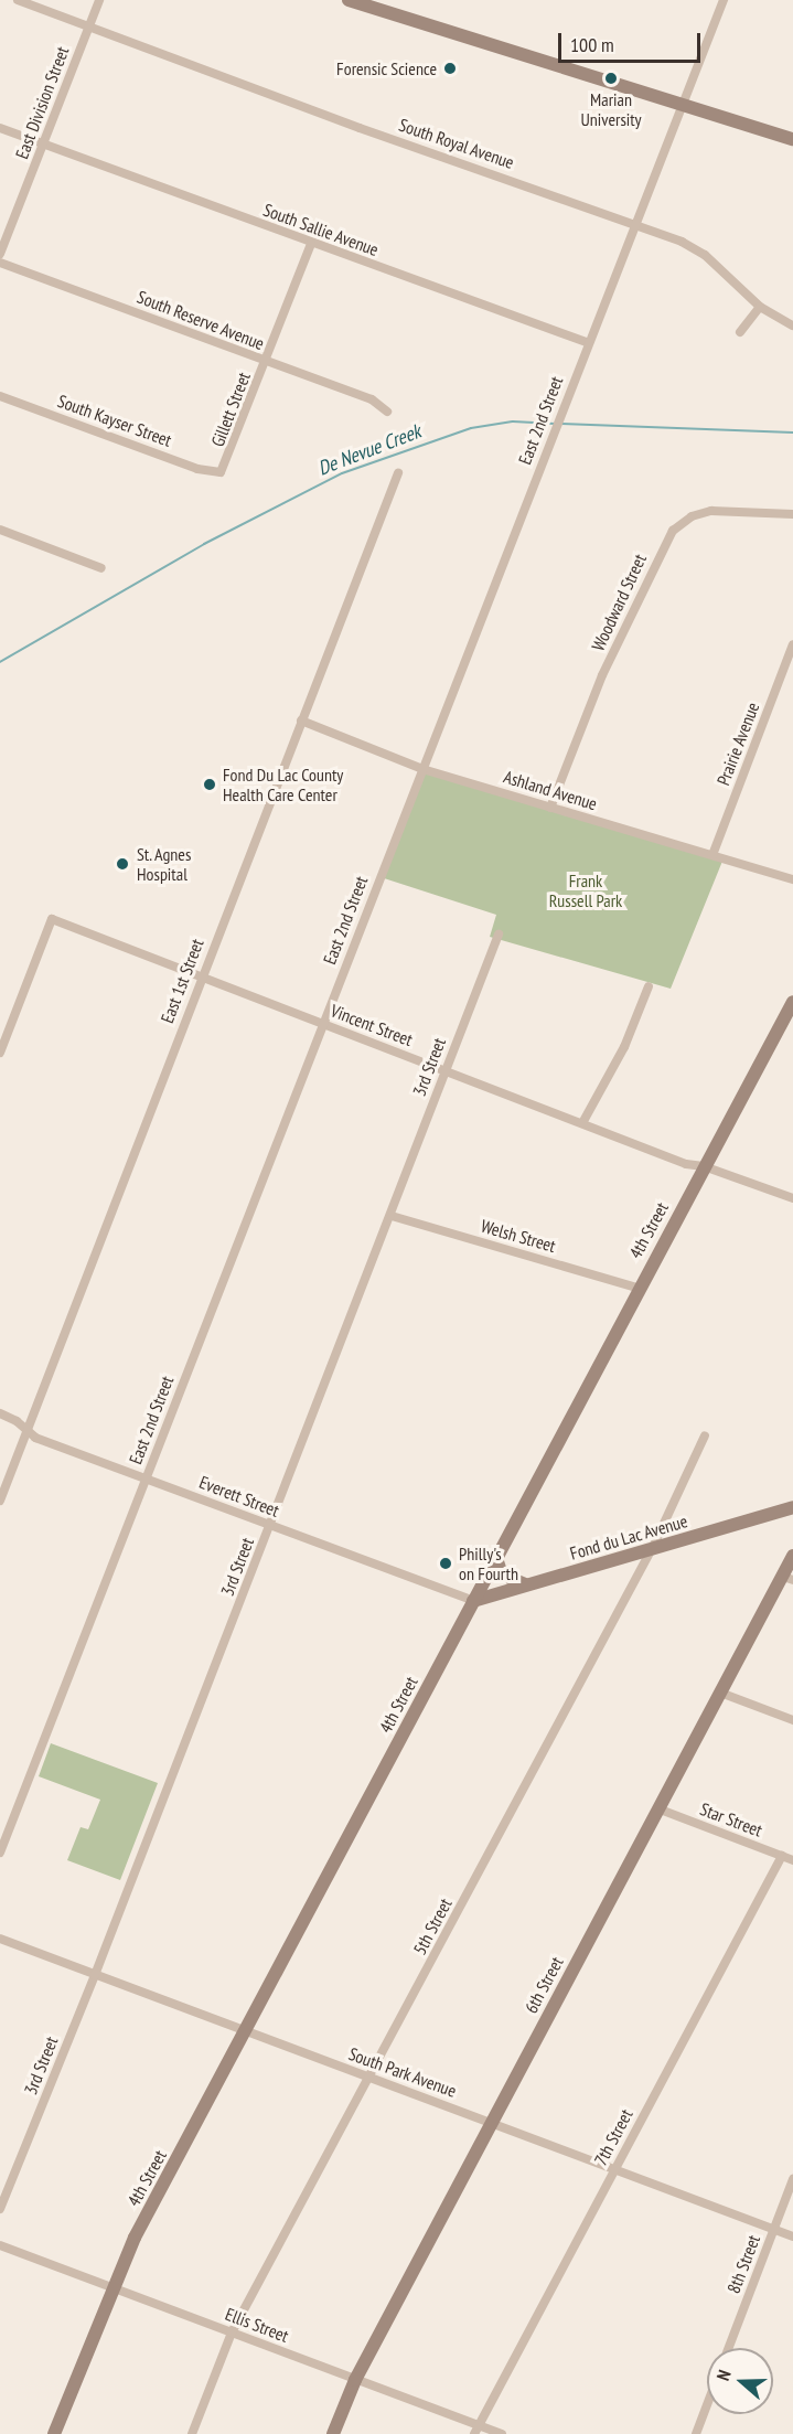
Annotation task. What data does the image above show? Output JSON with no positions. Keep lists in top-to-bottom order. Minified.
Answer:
{"streets":{"street":["East Division Street","South Royal Avenue","South Sallie Avenue","South Reserve Avenue","Gillett Street","South Kayser Street","East 2nd Street","Woodward Street","Prairie Avenue","Ashland Avenue","East 1st Street","Vincent Street","3rd Street","4th Street","Welsh Street","Everett Street","Fond du Lac Avenue","Star Street","5th Street","6th Street","South Park Avenue","7th Street","8th Street","Ellis Street"]},"crossings":[["East Division Street","South Royal Avenue"],["East Division Street","South Sallie Avenue"],["South Royal Avenue","East 2nd Street"],["South Sallie Avenue","Gillett Street"],["South Sallie Avenue","East 2nd Street"],["South Reserve Avenue","Gillett Street"],["Gillett Street","South Kayser Street"],["East 2nd Street","Ashland Avenue"],["East 2nd Street","Vincent Street"],["East 2nd Street","Everett Street"],["Woodward Street","Ashland Avenue"],["Prairie Avenue","Ashland Avenue"],["Ashland Avenue","East 1st Street"],["East 1st Street","Vincent Street"],["East 1st Street","Everett Street"],["Vincent Street","3rd Street"],["Vincent Street","4th Street"],["3rd Street","Welsh Street"],["3rd Street","Everett Street"],["3rd Street","South Park Avenue"],["4th Street","Welsh Street"],["4th Street","Everett Street"],["4th Street","Fond du Lac Avenue"],["4th Street","South Park Avenue"],["4th Street","Ellis Street"],["Everett Street","Fond du Lac Avenue"],["Fond du Lac Avenue","5th Street"],["Star Street","6th Street"],["Star Street","7th Street"],["5th Street","South Park Avenue"],["5th Street","Ellis Street"],["6th Street","South Park Avenue"],["6th Street","Ellis Street"],["South Park Avenue","7th Street"],["South Park Avenue","8th Street"],["7th Street","Ellis Street"]],"water":["De Nevue Creek"],"parks":["Frank Russell Park"],"places":["Forensic Science","Marian University","Fond Du Lac County Health Care Center","St. Agnes Hospital","Philly's on Fourth"],"scale_bar":"100 m","north":"left"}
